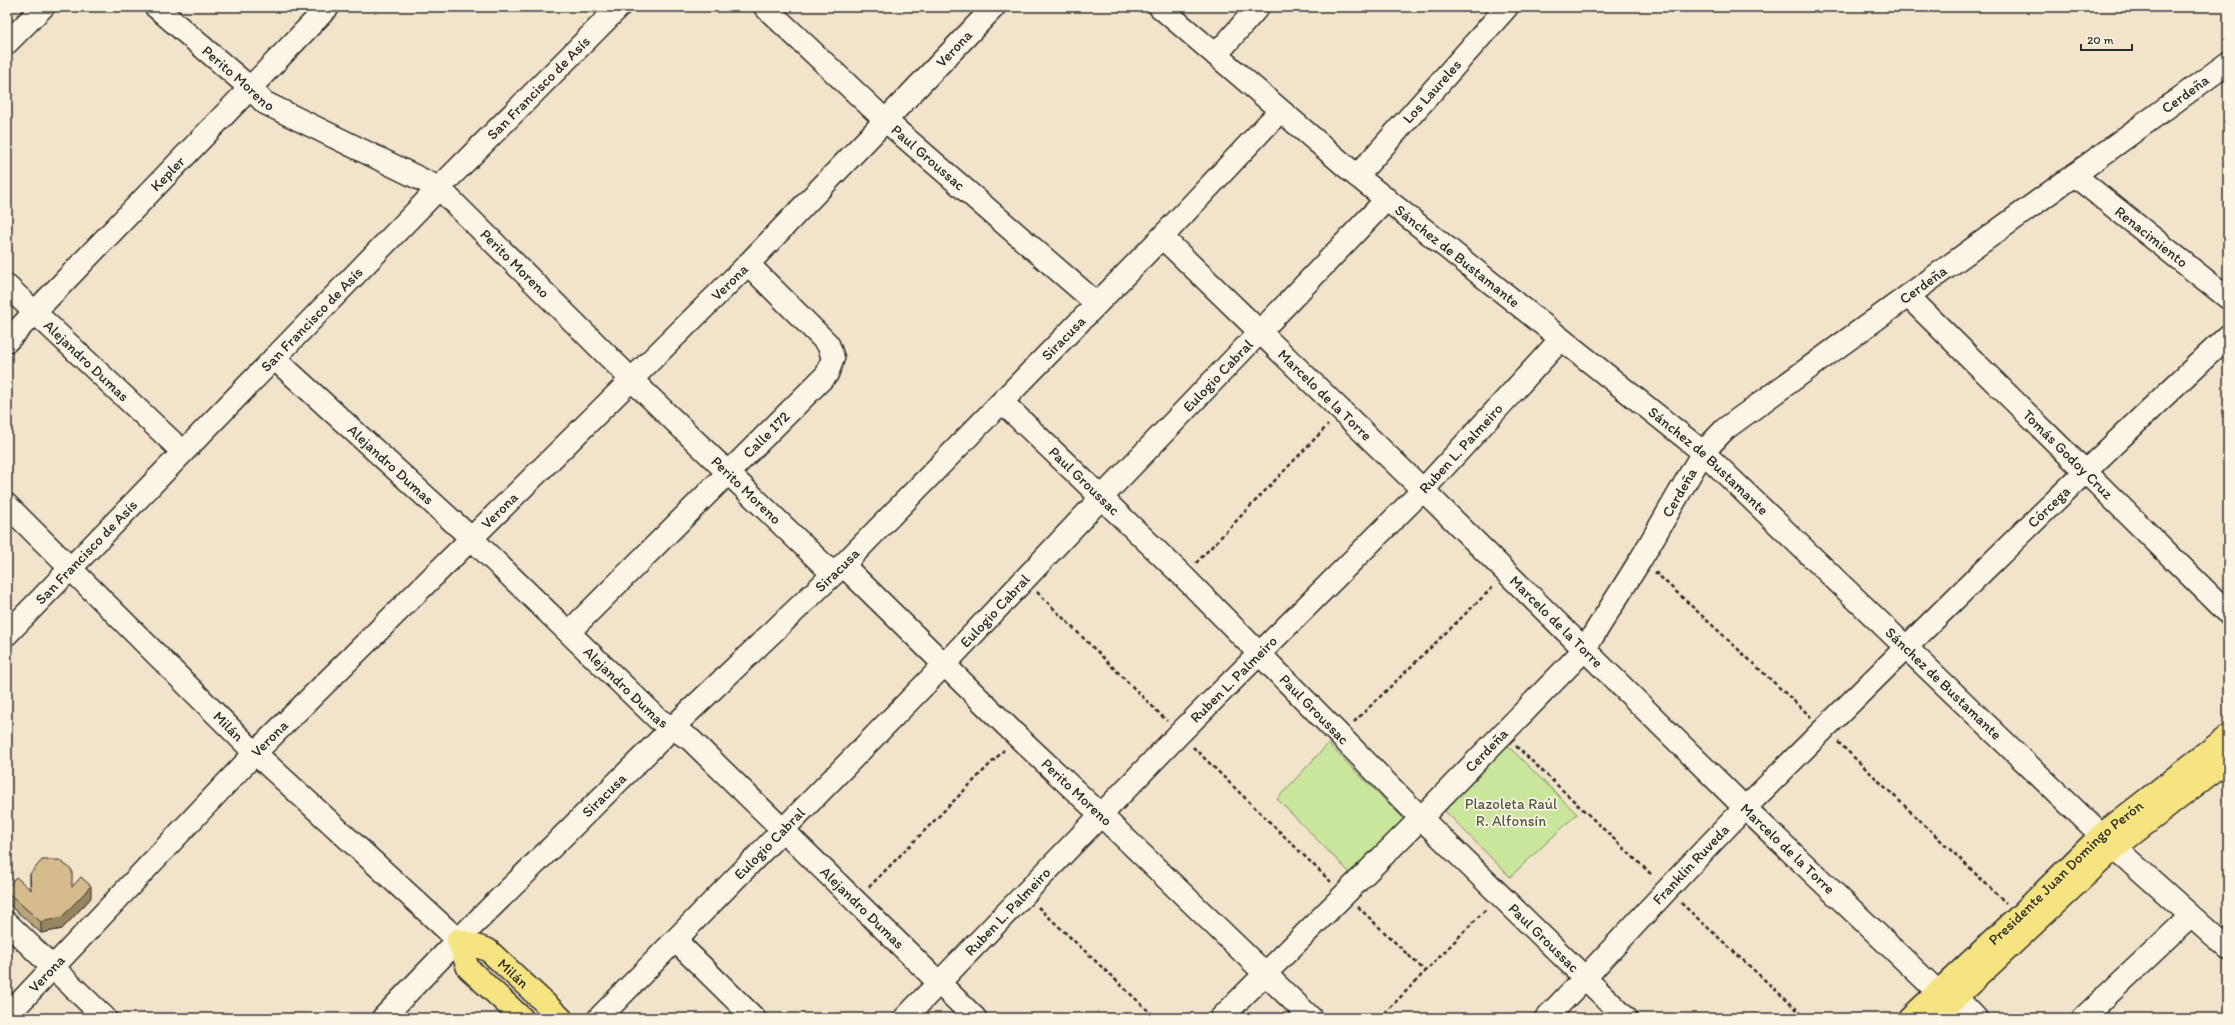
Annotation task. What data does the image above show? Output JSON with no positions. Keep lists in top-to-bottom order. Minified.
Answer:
{"streets":{"main road":["Milán","Presidente Juan Domingo Perón"],"street":["Verona","Perito Moreno","San Francisco de Asís","Los Laureles","Cerdeña","Paul Groussac","Kepler","Renacimiento","Sánchez de Bustamante","Siracusa","Alejandro Dumas","Eulogio Cabral","Marcelo de la Torre","Calle 172","Ruben L. Palmeiro","Tomás Godoy Cruz","Córcega","Franklin Ruveda"]},"crossings":[["Verona","Perito Moreno"],["Verona","Paul Groussac"],["Verona","Alejandro Dumas"],["Verona","Calle 172"],["Verona","Milán"],["Perito Moreno","San Francisco de Asís"],["Perito Moreno","Cerdeña"],["Perito Moreno","Kepler"],["Perito Moreno","Siracusa"],["Perito Moreno","Eulogio Cabral"],["Perito Moreno","Calle 172"],["Perito Moreno","Ruben L. Palmeiro"],["San Francisco de Asís","Alejandro Dumas"],["San Francisco de Asís","Milán"],["Los Laureles","Sánchez de Bustamante"],["Cerdeña","Paul Groussac"],["Cerdeña","Renacimiento"],["Cerdeña","Sánchez de Bustamante"],["Cerdeña","Marcelo de la Torre"],["Cerdeña","Tomás Godoy Cruz"],["Paul Groussac","Siracusa"],["Paul Groussac","Eulogio Cabral"],["Paul Groussac","Ruben L. Palmeiro"],["Paul Groussac","Franklin Ruveda"],["Kepler","Alejandro Dumas"],["Sánchez de Bustamante","Siracusa"],["Sánchez de Bustamante","Eulogio Cabral"],["Sánchez de Bustamante","Ruben L. Palmeiro"],["Sánchez de Bustamante","Córcega"],["Sánchez de Bustamante","Franklin Ruveda"],["Sánchez de Bustamante","Presidente Juan Domingo Perón"],["Siracusa","Alejandro Dumas"],["Siracusa","Marcelo de la Torre"],["Siracusa","Milán"],["Alejandro Dumas","Eulogio Cabral"],["Alejandro Dumas","Calle 172"],["Alejandro Dumas","Ruben L. Palmeiro"],["Eulogio Cabral","Marcelo de la Torre"],["Marcelo de la Torre","Ruben L. Palmeiro"],["Marcelo de la Torre","Franklin Ruveda"],["Marcelo de la Torre","Presidente Juan Domingo Perón"],["Tomás Godoy Cruz","Córcega"],["Córcega","Franklin Ruveda"]],"parks":["Plazoleta Raúl R. Alfonsín"],"scale_bar":"20 m"}
